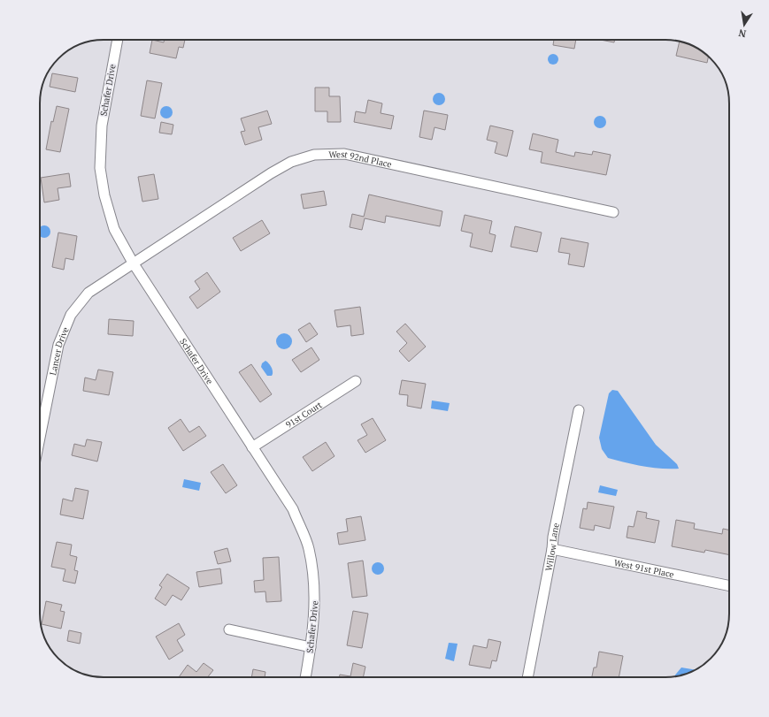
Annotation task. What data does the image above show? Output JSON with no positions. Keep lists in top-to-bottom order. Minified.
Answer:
{"streets":{"street":["Schafer Drive","West 92nd Place","Lancer Drive","91st Court","Willow Lane","West 91st Place"]},"crossings":[["Schafer Drive","West 92nd Place"],["Schafer Drive","Lancer Drive"],["Schafer Drive","91st Court"],["West 92nd Place","Lancer Drive"],["Willow Lane","West 91st Place"]],"north":"bottom"}
